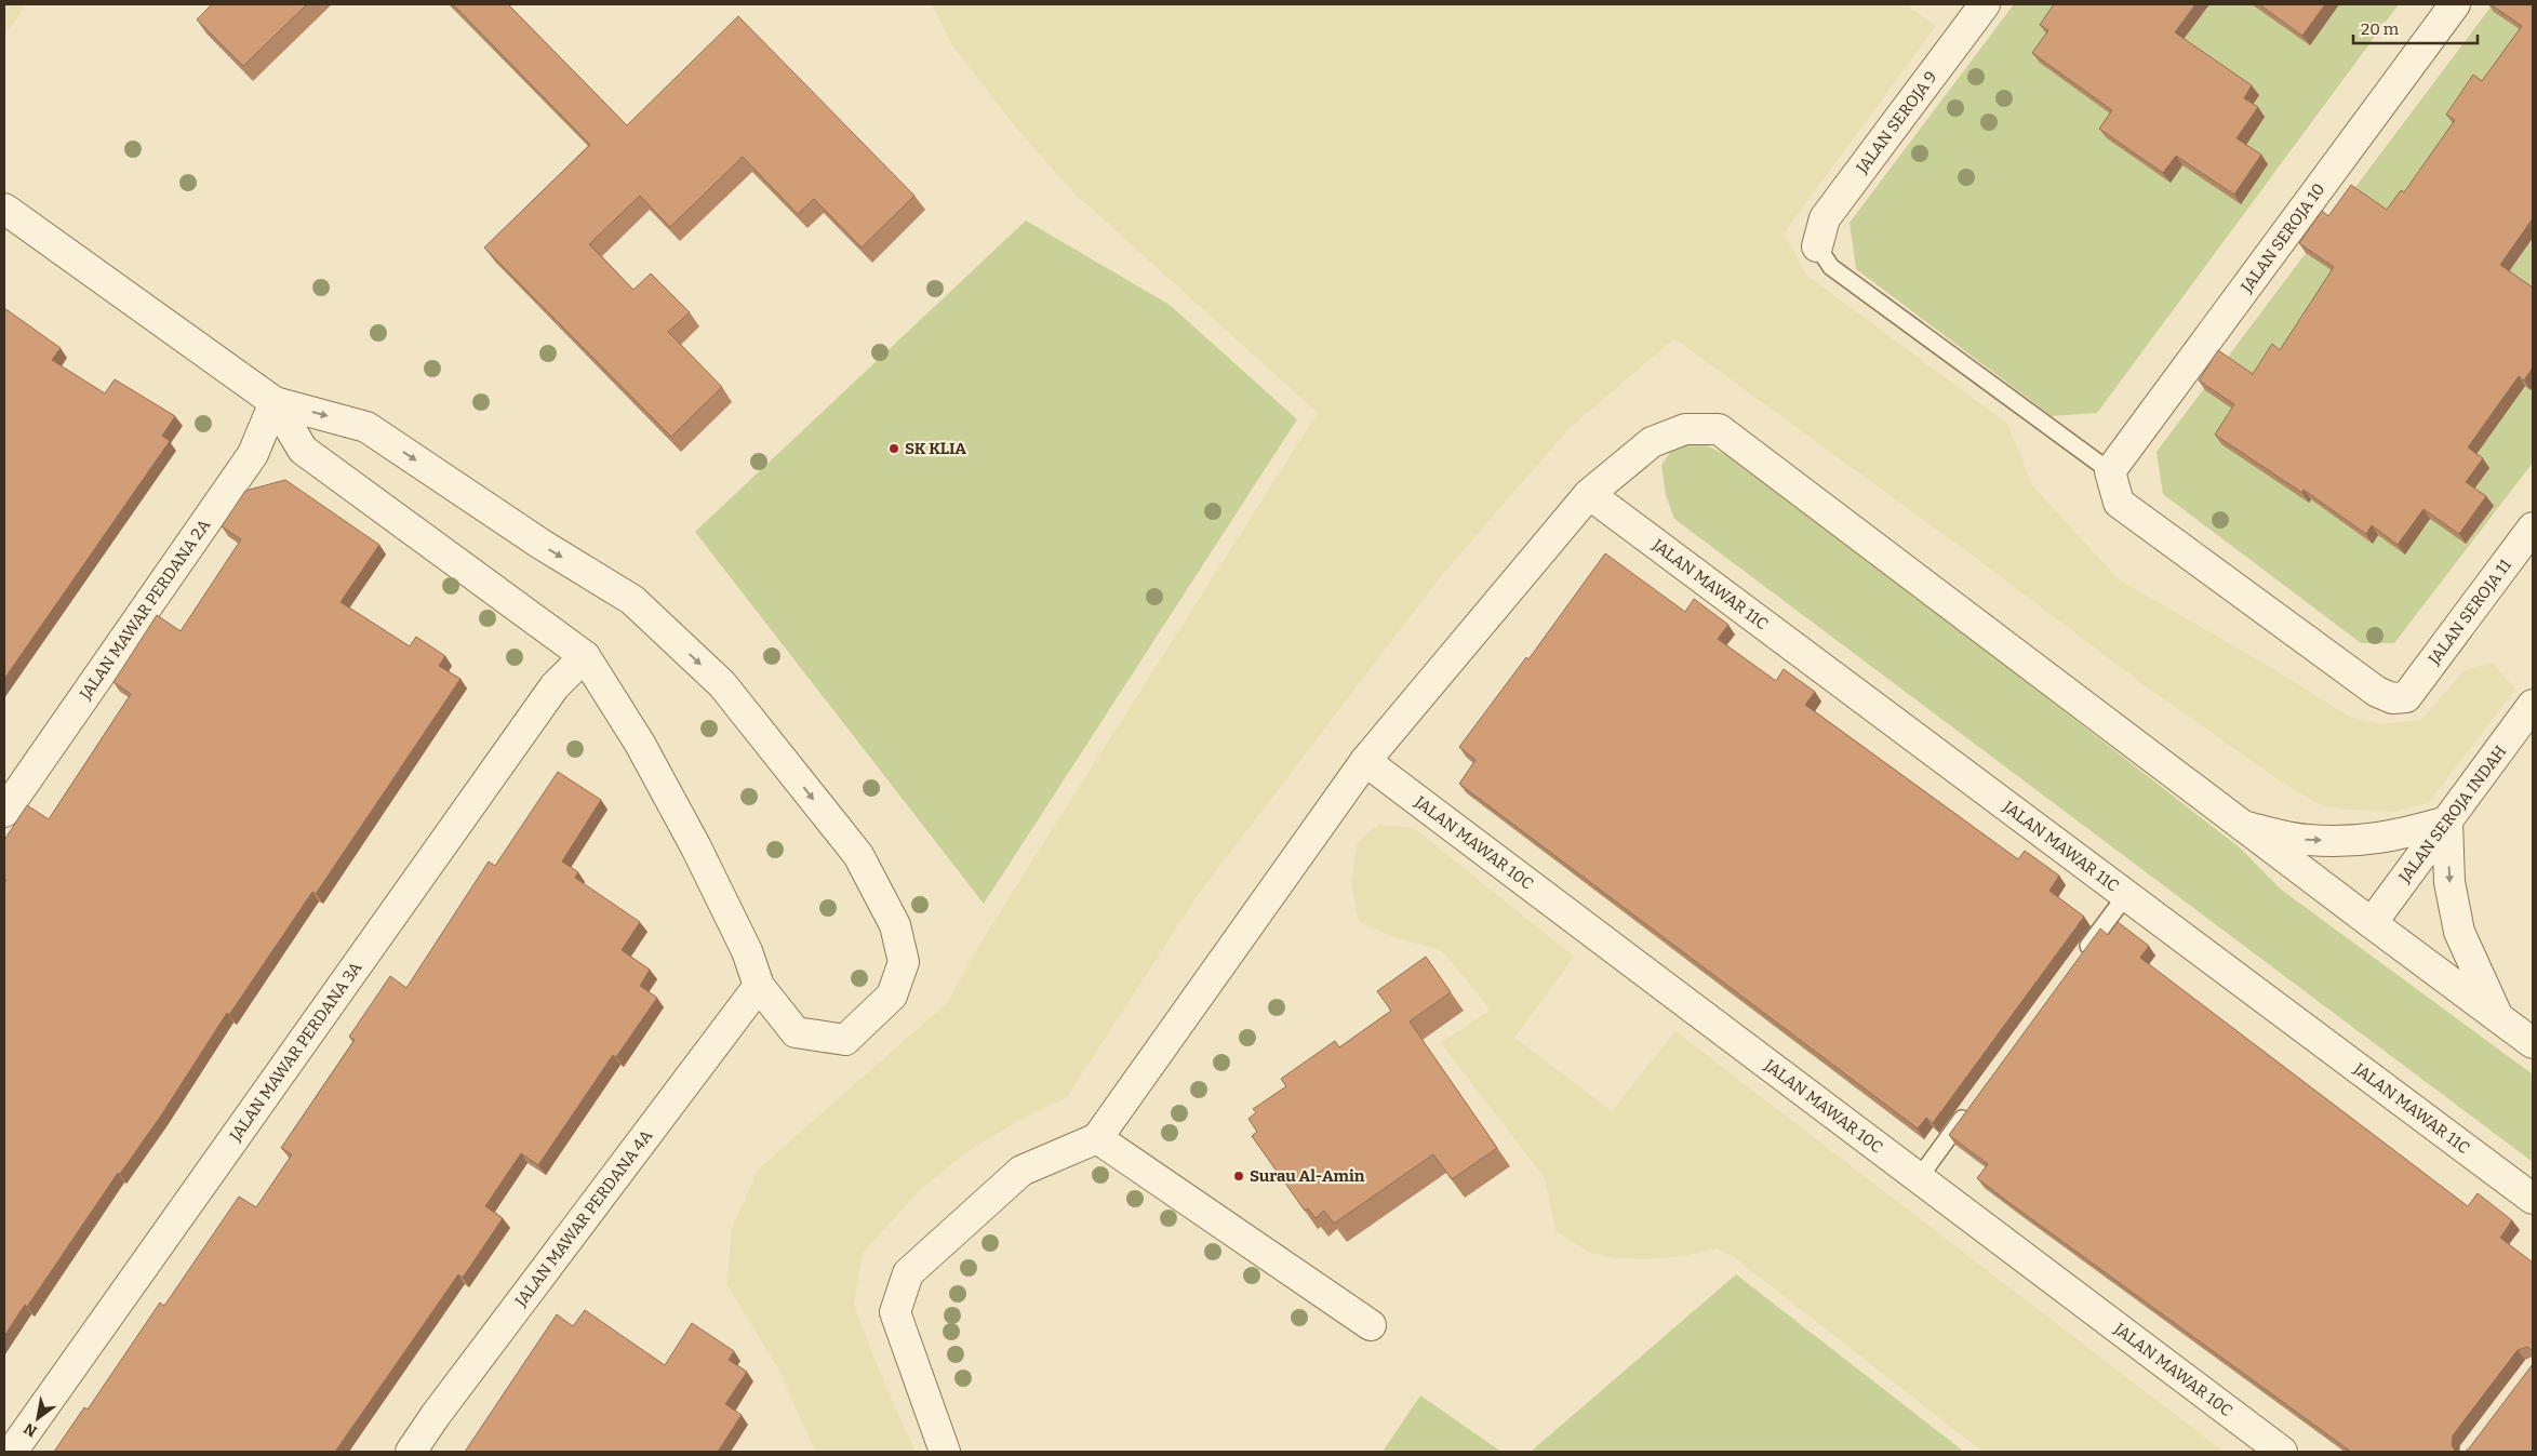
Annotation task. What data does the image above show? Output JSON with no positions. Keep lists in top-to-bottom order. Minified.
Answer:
{"streets":{"street":["JALAN SEROJA 9","JALAN SEROJA 10","JALAN MAWAR 11C","JALAN MAWAR PERDANA 2A","JALAN SEROJA 11","JALAN SEROJA INDAH","JALAN MAWAR 10C","JALAN MAWAR PERDANA 3A","JALAN MAWAR PERDANA 4A"]},"crossings":[["JALAN SEROJA 10","JALAN SEROJA 11"]],"places":["SK KLIA","Surau Al-Amin"],"scale_bar":"20 m","north":"bottom left"}
